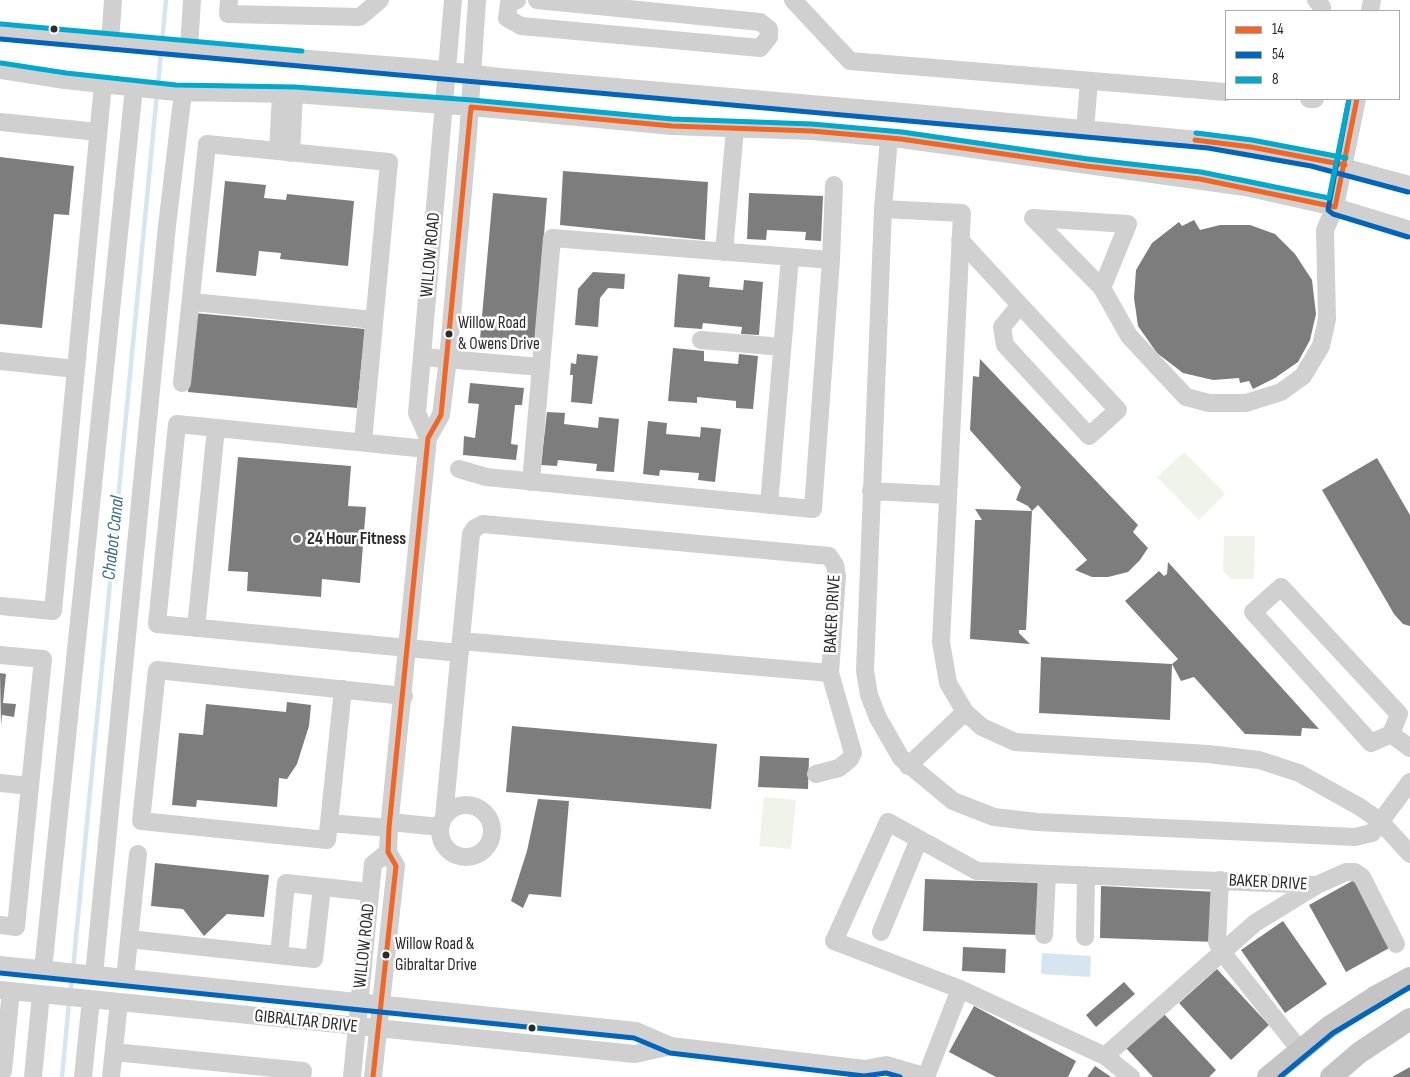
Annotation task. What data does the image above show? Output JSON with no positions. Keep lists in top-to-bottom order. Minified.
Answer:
{"streets":{"street":["WILLOW ROAD","BAKER DRIVE","GIBRALTAR DRIVE"]},"crossings":[["WILLOW ROAD","GIBRALTAR DRIVE"]],"water":["Chabot Canal"],"places":["Willow Road & Owens Drive","24 Hour Fitness","Willow Road & Gibraltar Drive"],"lines":["transit line 8","transit line 54","transit line 14"],"legend":["14","54","8"]}
